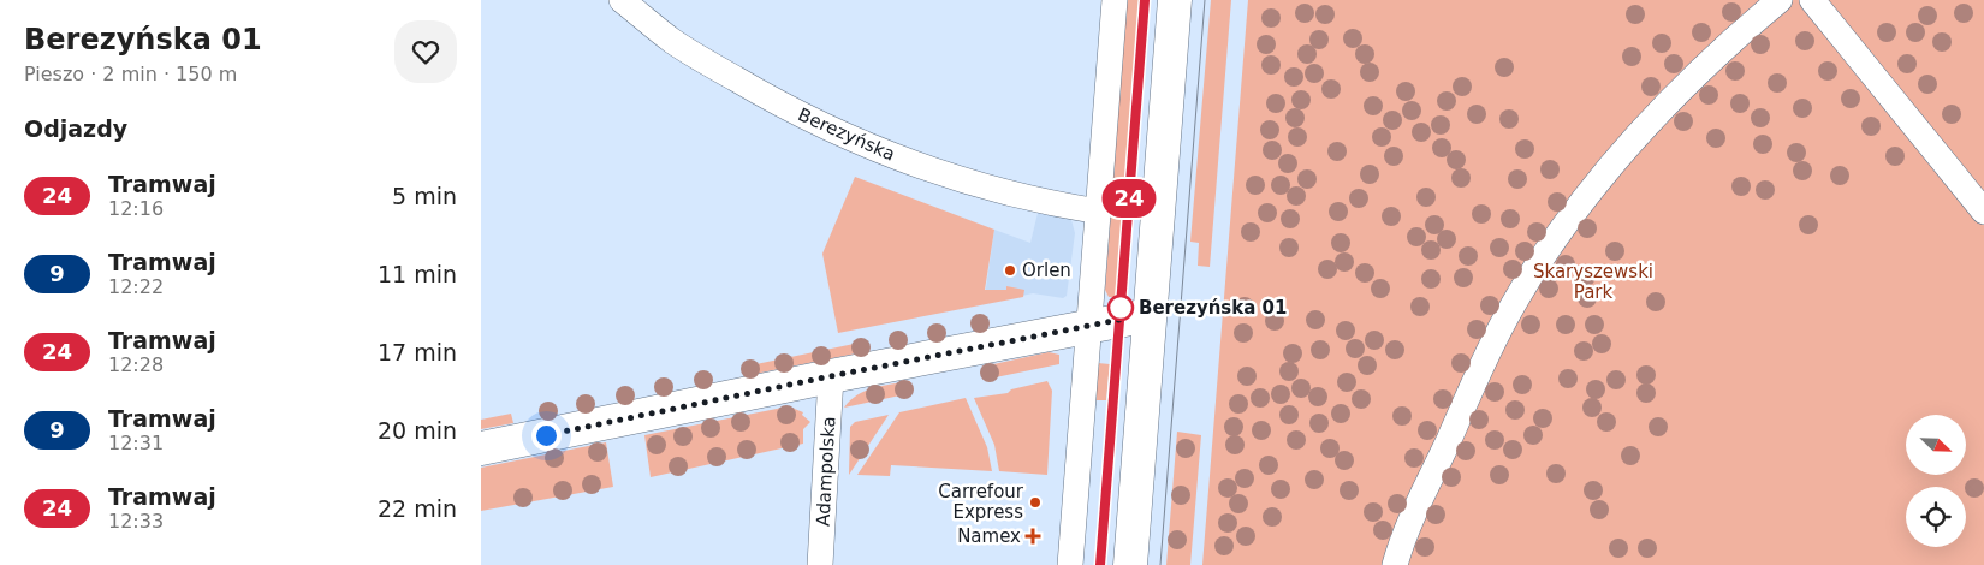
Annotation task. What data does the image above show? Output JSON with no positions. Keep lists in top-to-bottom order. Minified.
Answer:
{"streets":{"street":["Berezyńska","Adampolska"]},"parks":["Skaryszewski Park"],"places":{"other":["Orlen","Berezyńska 01","Carrefour Express"],"health":["Namex"]},"lines":["tram line 24"],"north":"bottom right","page":{"heading":[["Berezyńska 01","Pieszo · 2 min · 150 m"],"Odjazdy"],"on_map":"24","list":[{"mark":"24","name":"Tramwaj","note":"12:16","value":"5 min"},{"mark":"9","name":"Tramwaj","note":"12:22","value":"11 min"},{"mark":"24","name":"Tramwaj","note":"12:28","value":"17 min"},{"mark":"9","name":"Tramwaj","note":"12:31","value":"20 min"},{"mark":"24","name":"Tramwaj","note":"12:33","value":"22 min"}]}}
